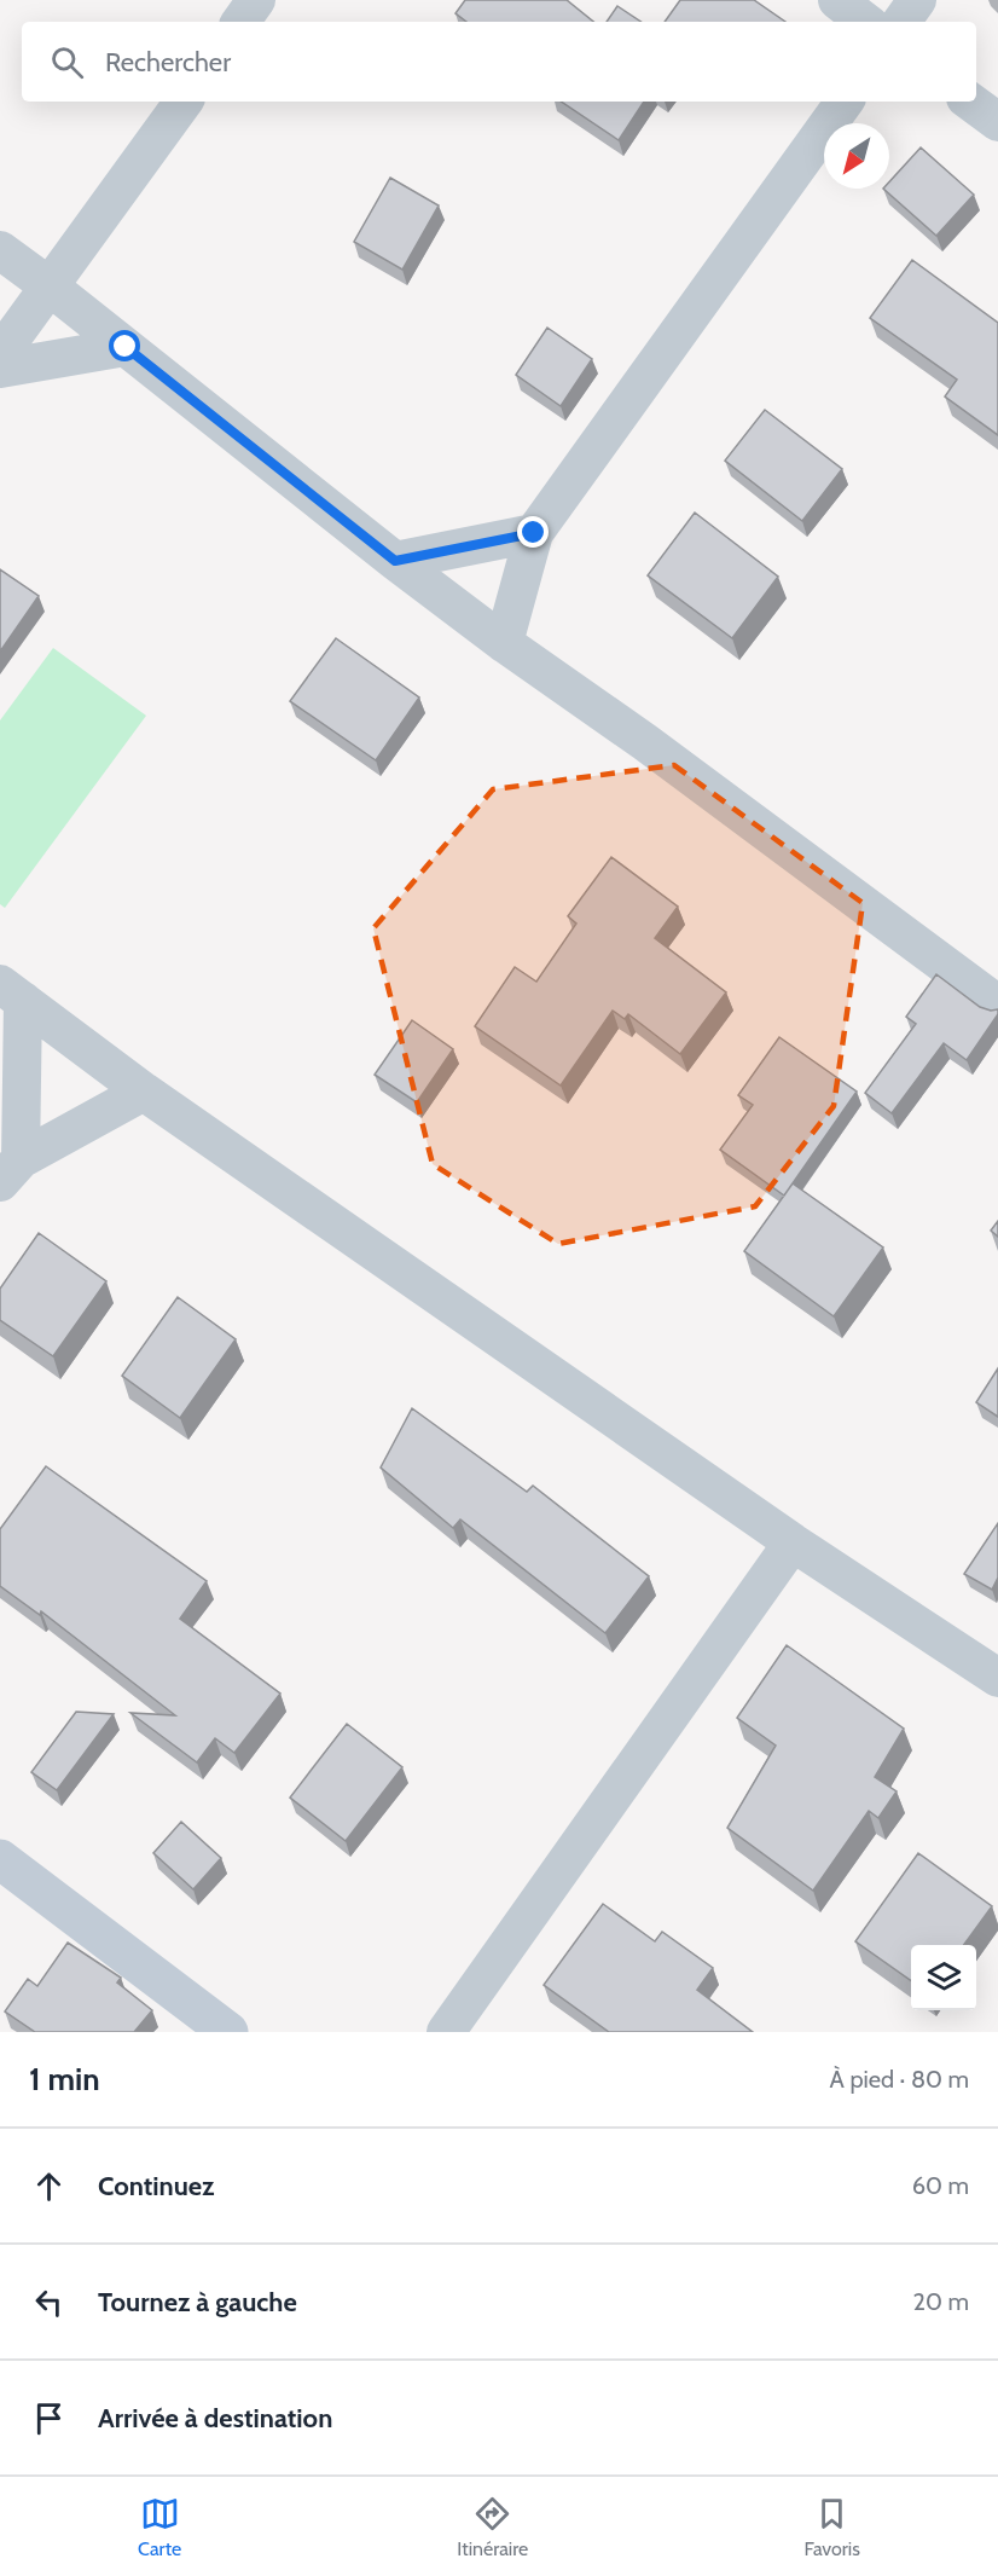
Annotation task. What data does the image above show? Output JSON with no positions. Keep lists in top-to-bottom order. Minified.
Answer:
{"north":"bottom left","page":{"search":"Rechercher","heading":["1 min","À pied · 80 m"],"list":[["Continuez","60 m"],["Tournez à gauche","20 m"],"Arrivée à destination"],"nav":["Carte","Itinéraire","Favoris"]}}
